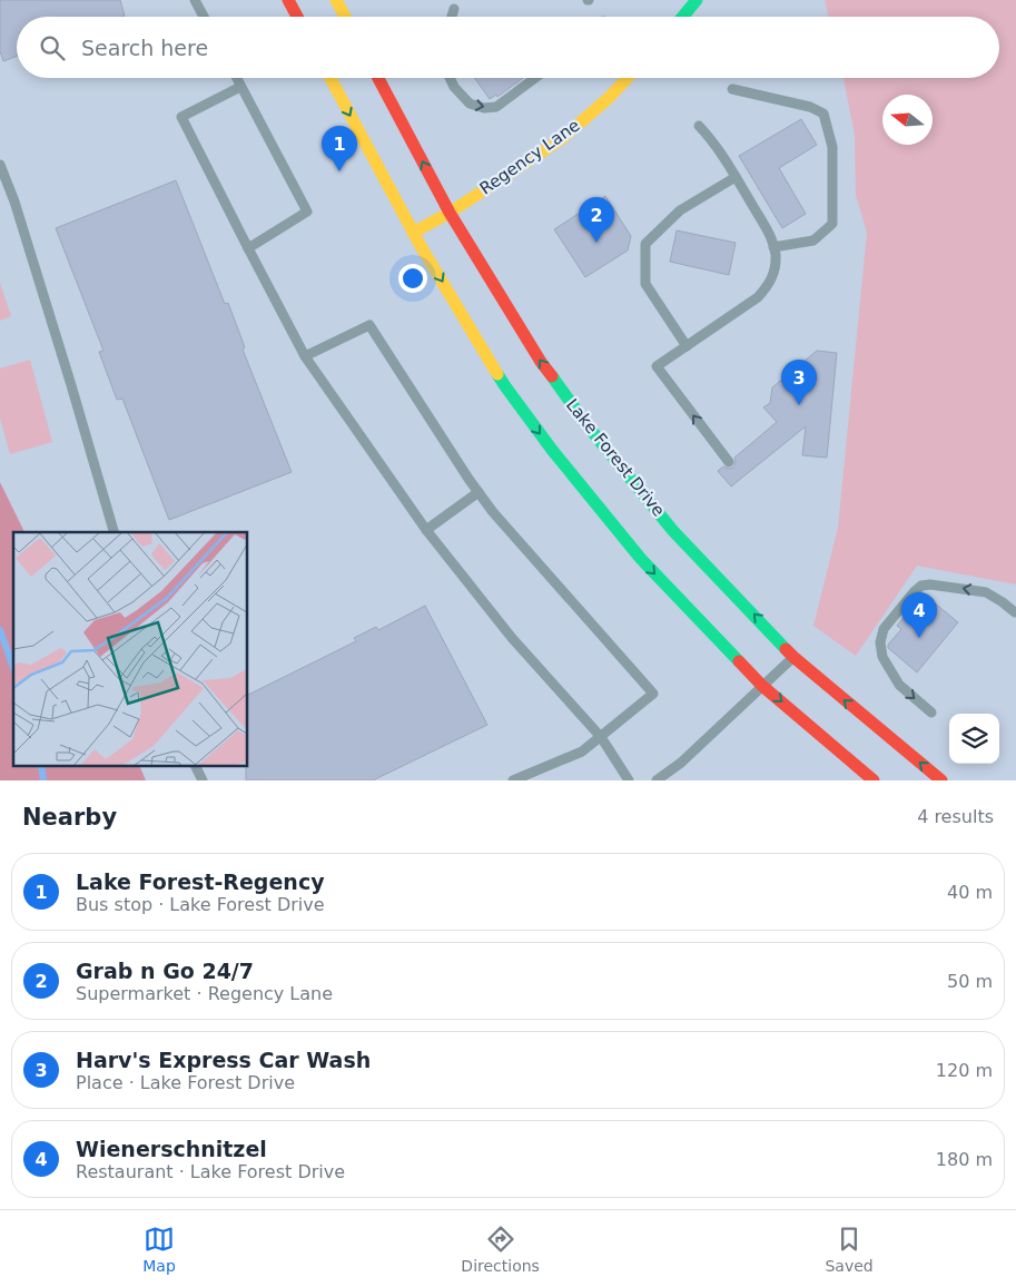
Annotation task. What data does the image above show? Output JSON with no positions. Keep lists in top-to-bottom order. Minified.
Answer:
{"streets":{"main road":["Regency Lane","Lake Forest Drive"]},"crossings":[["Regency Lane","Lake Forest Drive"]],"north":"left","page":{"search":"Search here","pins":["1","2","3","4"],"heading":["Nearby","4 results"],"list":[{"mark":"1","name":"Lake Forest-Regency","note":"Bus stop · Lake Forest Drive","value":"40 m"},{"mark":"2","name":"Grab n Go 24/7","note":"Supermarket · Regency Lane","value":"50 m"},{"mark":"3","name":"Harv's Express Car Wash","note":"Place · Lake Forest Drive","value":"120 m"},{"mark":"4","name":"Wienerschnitzel","note":"Restaurant · Lake Forest Drive","value":"180 m"}],"nav":["Map","Directions","Saved"]}}
